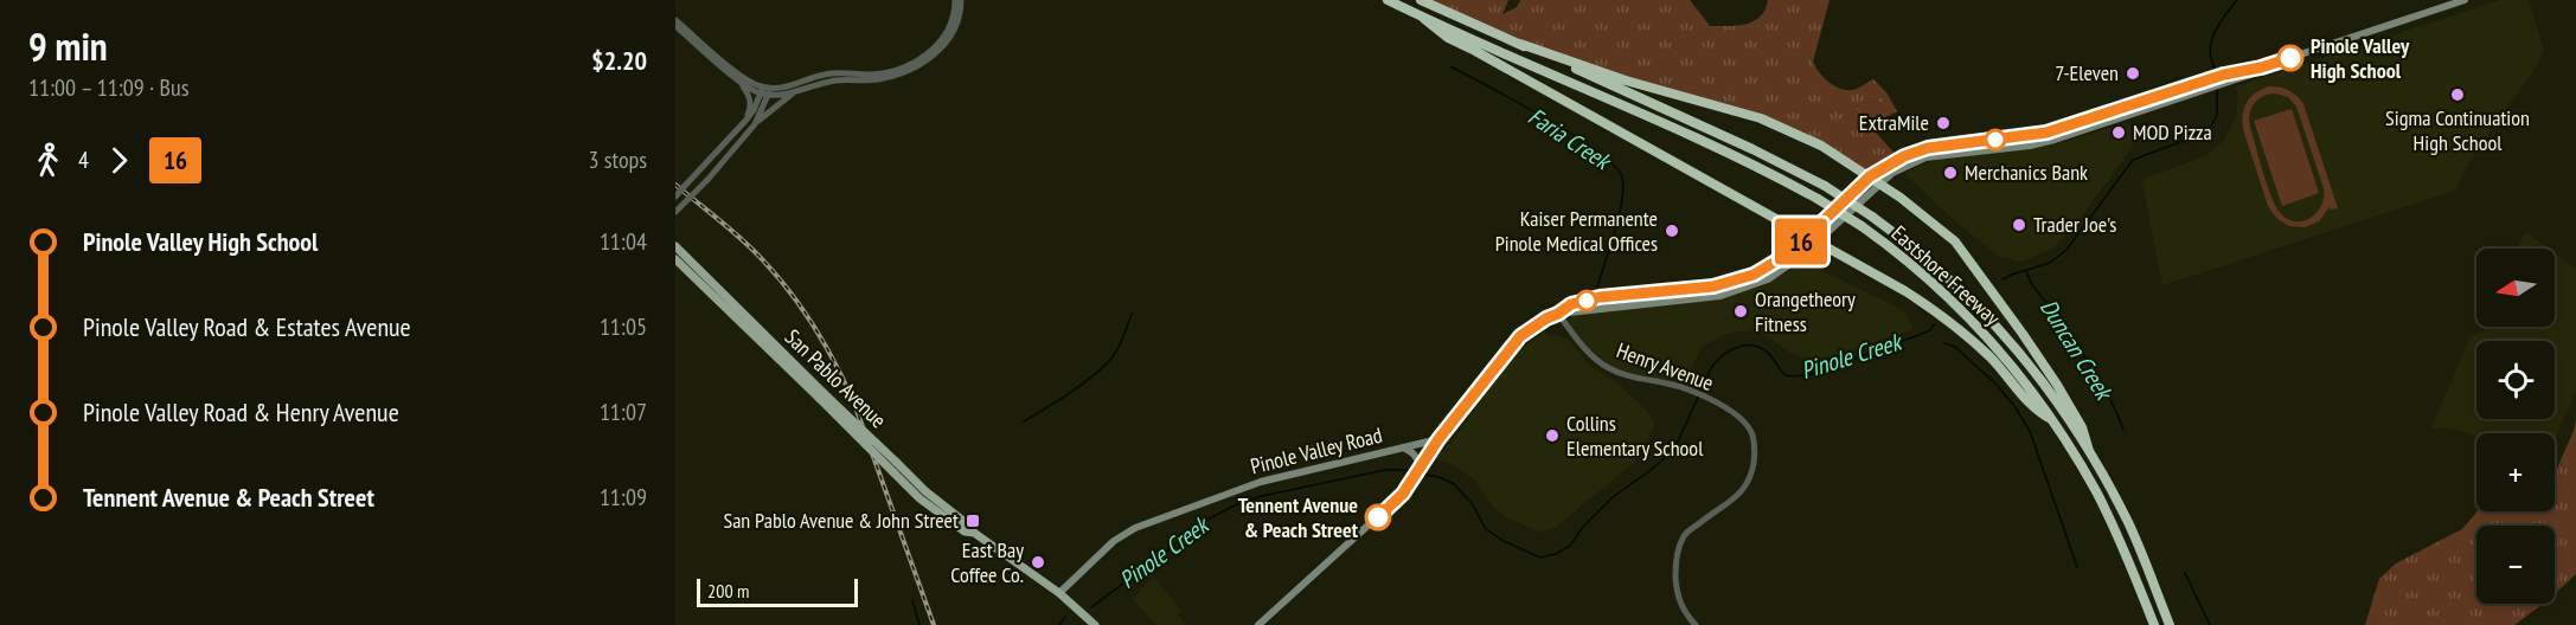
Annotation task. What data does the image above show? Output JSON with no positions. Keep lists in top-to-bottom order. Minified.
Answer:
{"streets":{"highway":["Eastshore Freeway"],"main road":["San Pablo Avenue","Pinole Valley Road"],"street":["Henry Avenue"]},"crossings":[["San Pablo Avenue","Pinole Valley Road"]],"water":["Faria Creek","Duncan Creek","Pinole Creek"],"places":{"other":["Pinole Valley High School","7-Eleven","Sigma Continuation High School","ExtraMile","MOD Pizza","Merchanics Bank","Trader Joe's","Kaiser Permanente Pinole Medical Offices","Orangetheory Fitness","Collins Elementary School","Tennent Avenue & Peach Street","East Bay Coffee Co."],"transit":["San Pablo Avenue & John Street"]},"lines":["bus line 16"],"scale_bar":"200 m","north":"left","page":{"heading":["9 min","11:00 – 11:09 · Bus","$2.20"],"on_map":"16","legs":["4","16","3 stops"],"list":[{"name":"Pinole Valley High School","value":"11:04"},{"name":"Pinole Valley Road & Estates Avenue","value":"11:05"},{"name":"Pinole Valley Road & Henry Avenue","value":"11:07"},{"name":"Tennent Avenue & Peach Street","value":"11:09"}],"map_buttons":["+","−"],"scale":"200 m"}}
